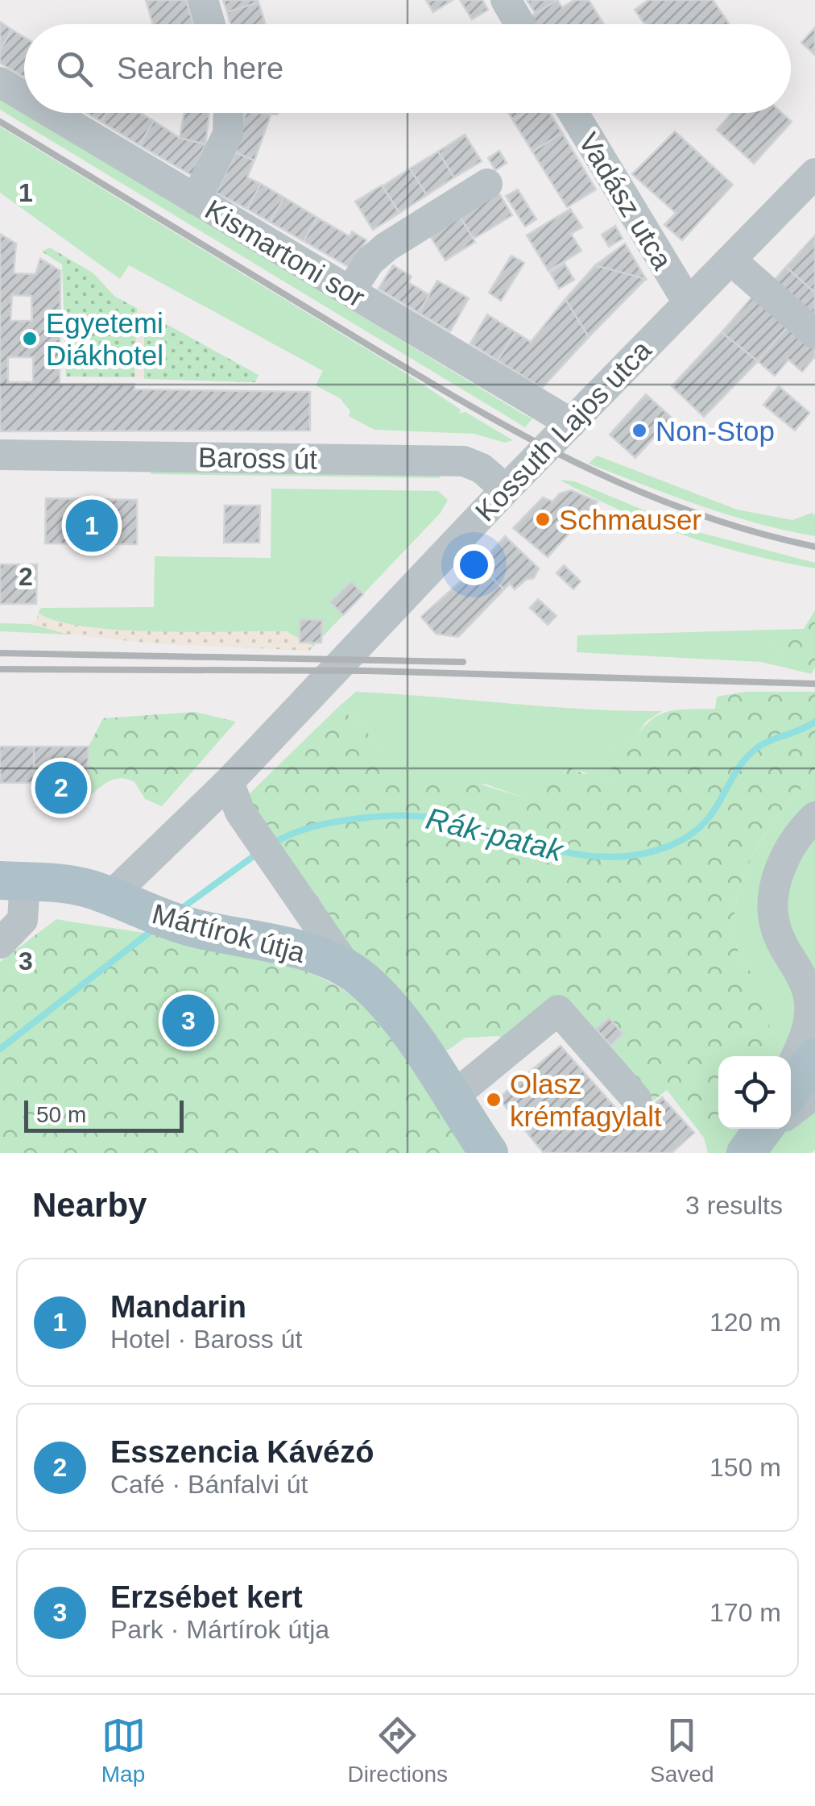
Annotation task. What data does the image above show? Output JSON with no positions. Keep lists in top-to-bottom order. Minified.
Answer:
{"streets":{"main road":["Mártírok útja"],"street":["Vadász utca","Kismartoni sor","Kossuth Lajos utca","Baross út"]},"crossings":[["Vadász utca","Kossuth Lajos utca"],["Kismartoni sor","Kossuth Lajos utca"],["Kossuth Lajos utca","Baross út"],["Kossuth Lajos utca","Mártírok útja"]],"water":["Rák-patak"],"places":["Egyetemi Diákhotel","Non-Stop","Schmauser","Olasz krémfagylalt"],"scale_bar":"50 m","page":{"search":"Search here","pins":["1","2","3"],"scale":"50 m","heading":["Nearby","3 results"],"list":[{"mark":"1","name":"Mandarin","note":"Hotel · Baross út","value":"120 m"},{"mark":"2","name":"Esszencia Kávézó","note":"Café · Bánfalvi út","value":"150 m"},{"mark":"3","name":"Erzsébet kert","note":"Park · Mártírok útja","value":"170 m"}],"nav":["Map","Directions","Saved"]},"grid":{"rows":["1","2","3"]}}
